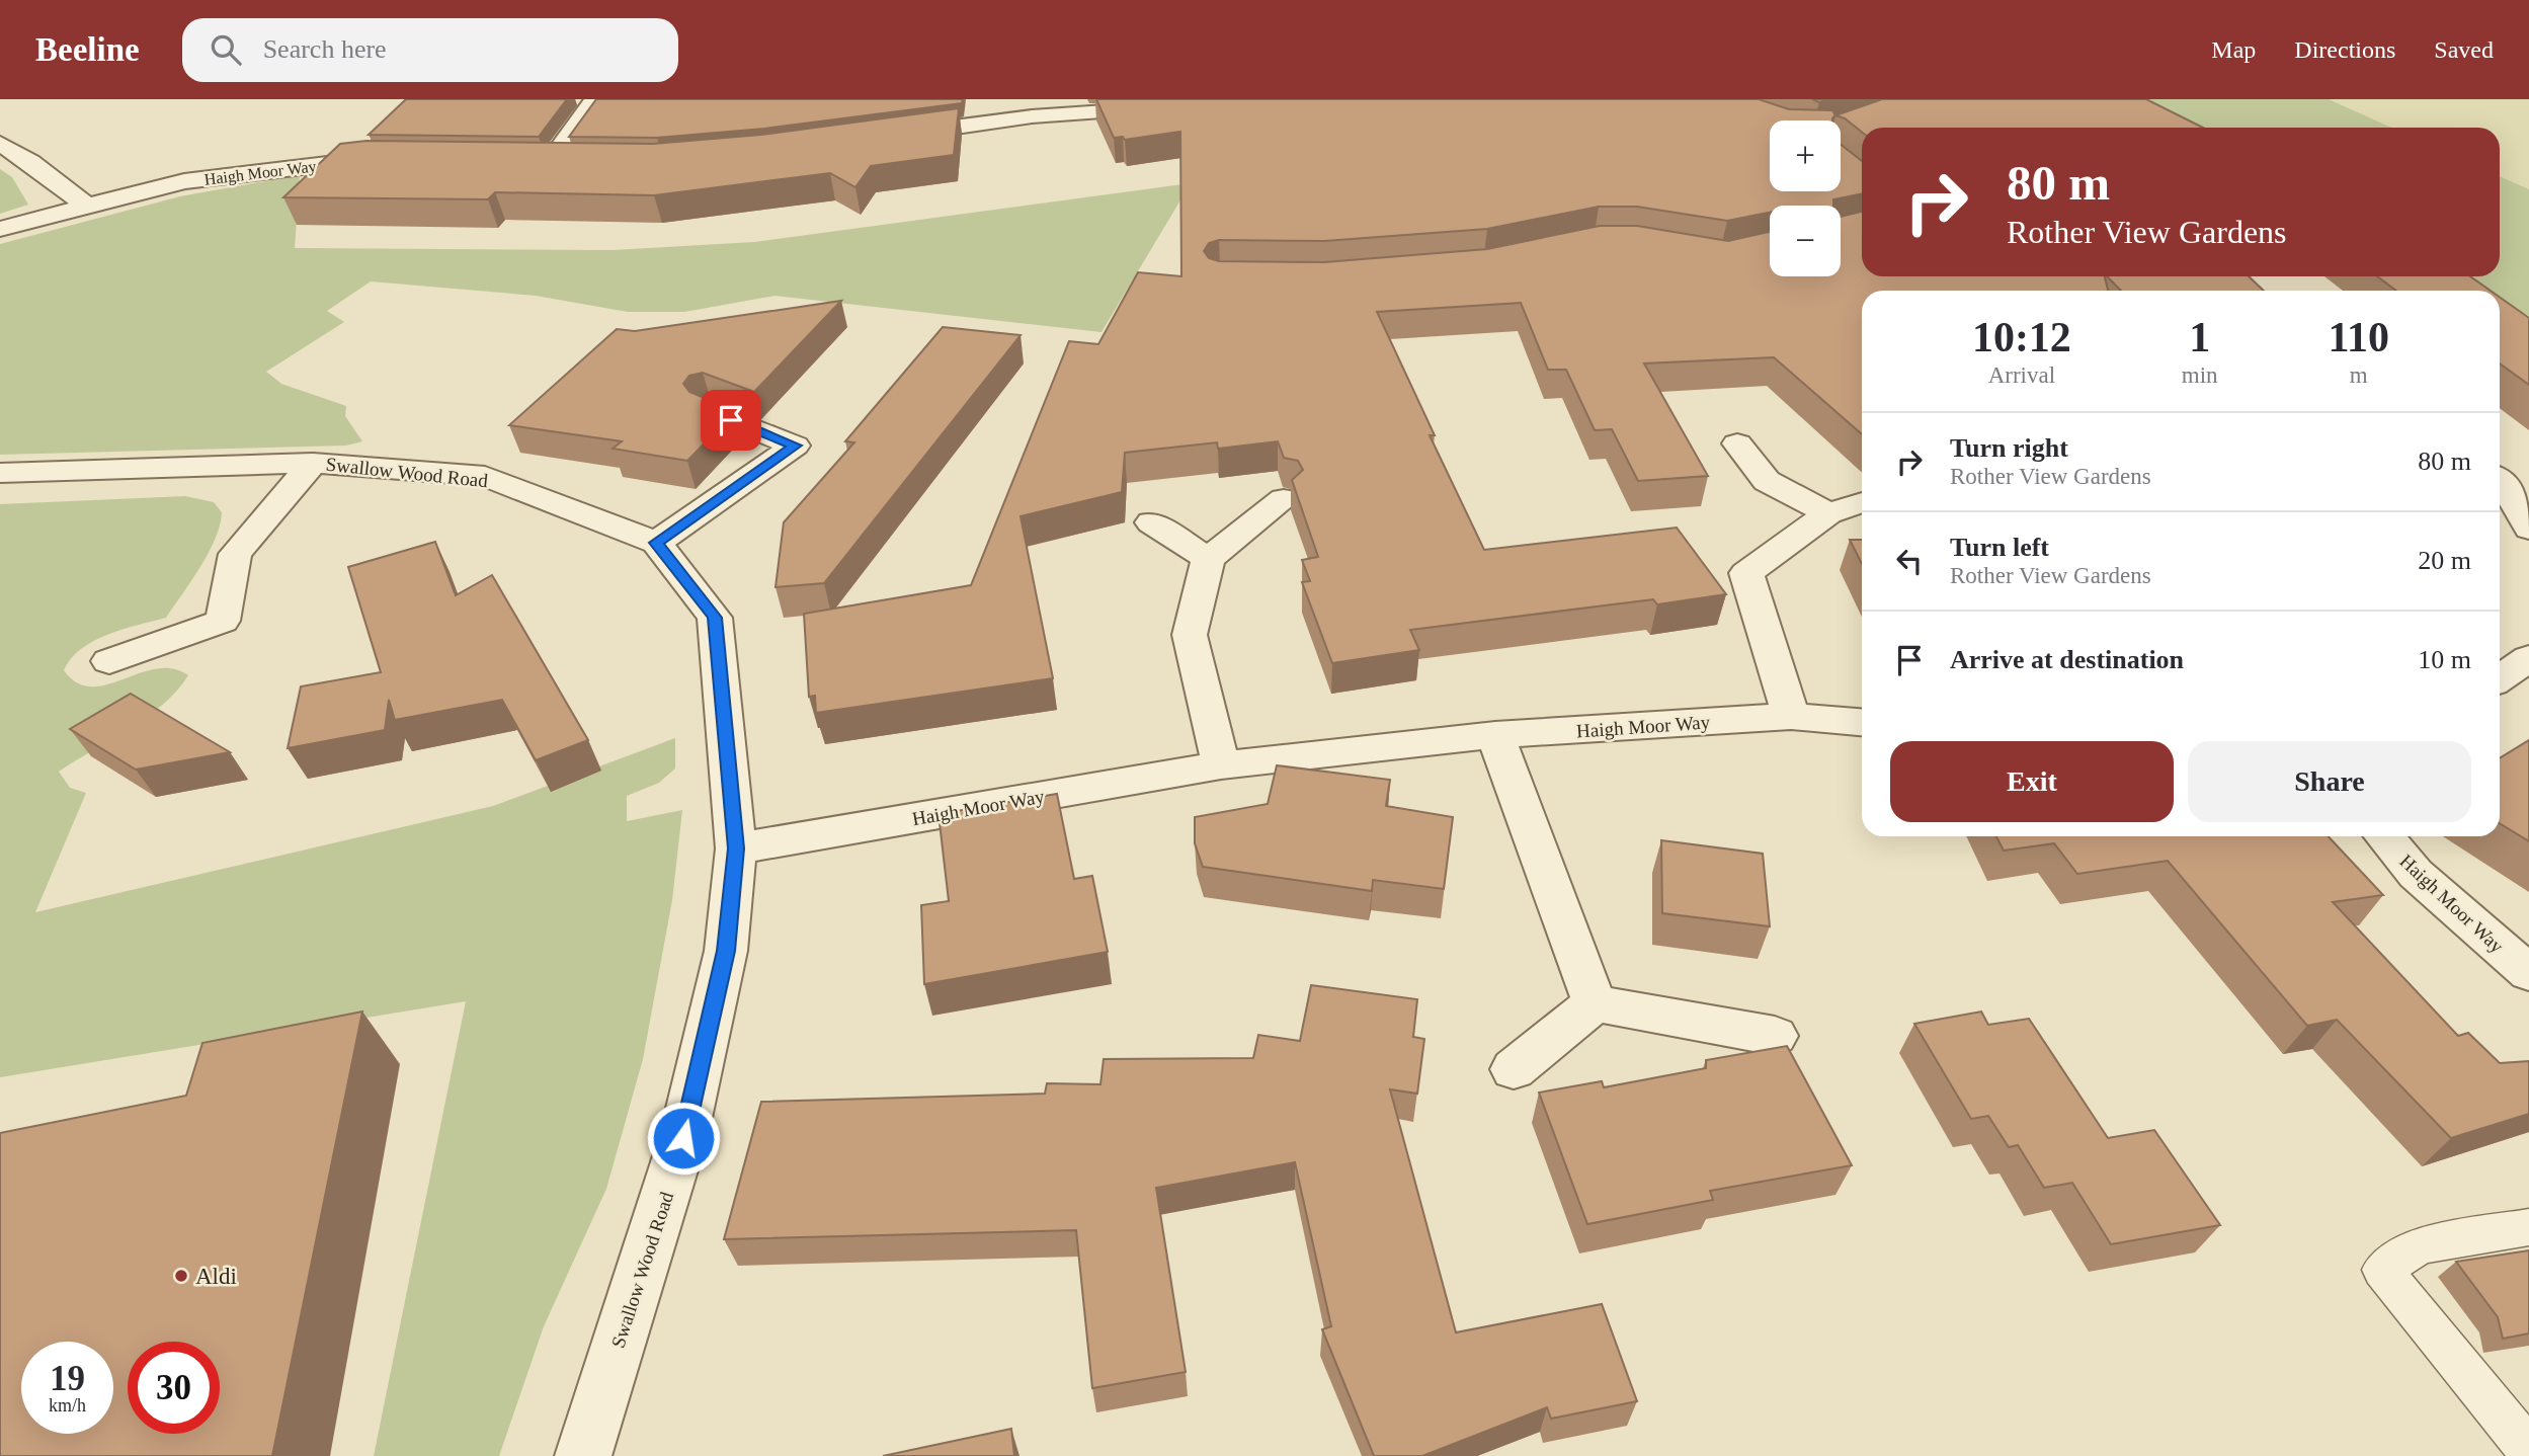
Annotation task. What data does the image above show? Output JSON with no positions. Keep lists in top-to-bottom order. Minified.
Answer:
{"streets":{"street":["Haigh Moor Way","Swallow Wood Road"]},"crossings":[["Haigh Moor Way","Swallow Wood Road"]],"places":["Aldi"],"page":{"header":"Beeline","search":"Search here","nav":["Map","Directions","Saved"],"map_buttons":["+","−"],"turn":["80 m","Rother View Gardens"],"eta":["10:12","Arrival","1","min","110","m"],"list":[{"name":"Turn right","note":"Rother View Gardens","value":"80 m"},{"name":"Turn left","note":"Rother View Gardens","value":"20 m"},{"name":"Arrive at destination","value":"10 m"}],"buttons":["Exit","Share"],"speed":"19 km/h","limit":"30"}}
